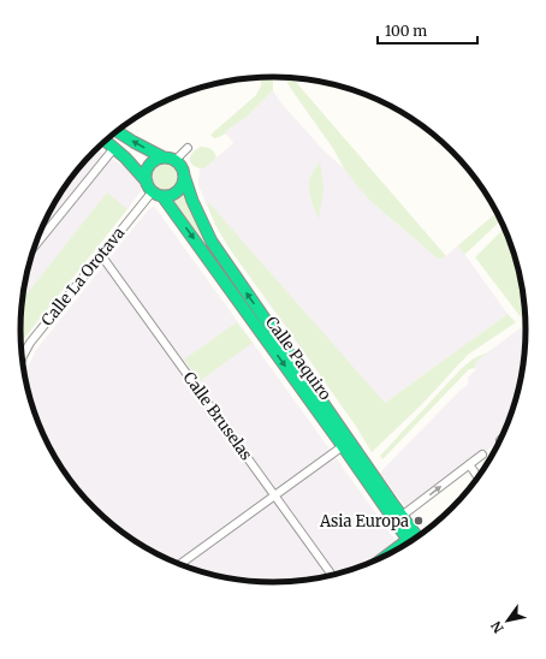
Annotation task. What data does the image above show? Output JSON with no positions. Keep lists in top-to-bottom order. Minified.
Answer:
{"streets":{"main road":["Calle Paquiro"],"street":["Calle La Orotava","Calle Bruselas"]},"crossings":[["Calle La Orotava","Calle Paquiro"],["Calle La Orotava","Calle Bruselas"]],"places":["Asia Europa"],"scale_bar":"100 m","north":"bottom left"}
